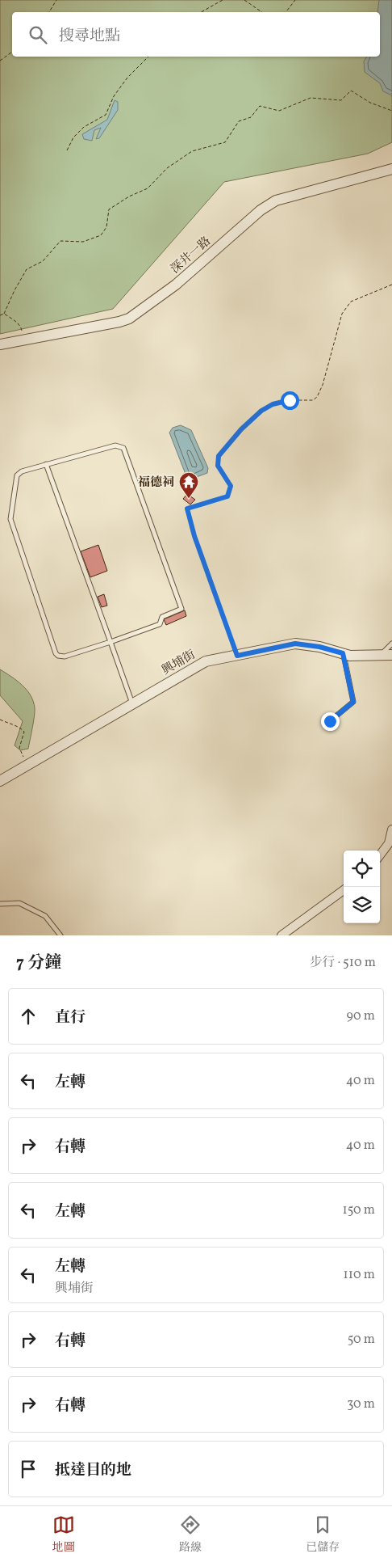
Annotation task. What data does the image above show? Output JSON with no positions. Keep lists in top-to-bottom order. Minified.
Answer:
{"streets":{"street":["深井一路","興埔街"]},"places":{"temple":["福德祠"]},"page":{"search":"搜尋地點","heading":["7 分鐘","步行 · 510 m"],"list":[["直行","90 m"],["左轉","40 m"],["右轉","40 m"],["左轉","150 m"],["左轉","興埔街","110 m"],["右轉","50 m"],["右轉","30 m"],"抵達目的地"],"nav":["地圖","路線","已儲存"]}}
